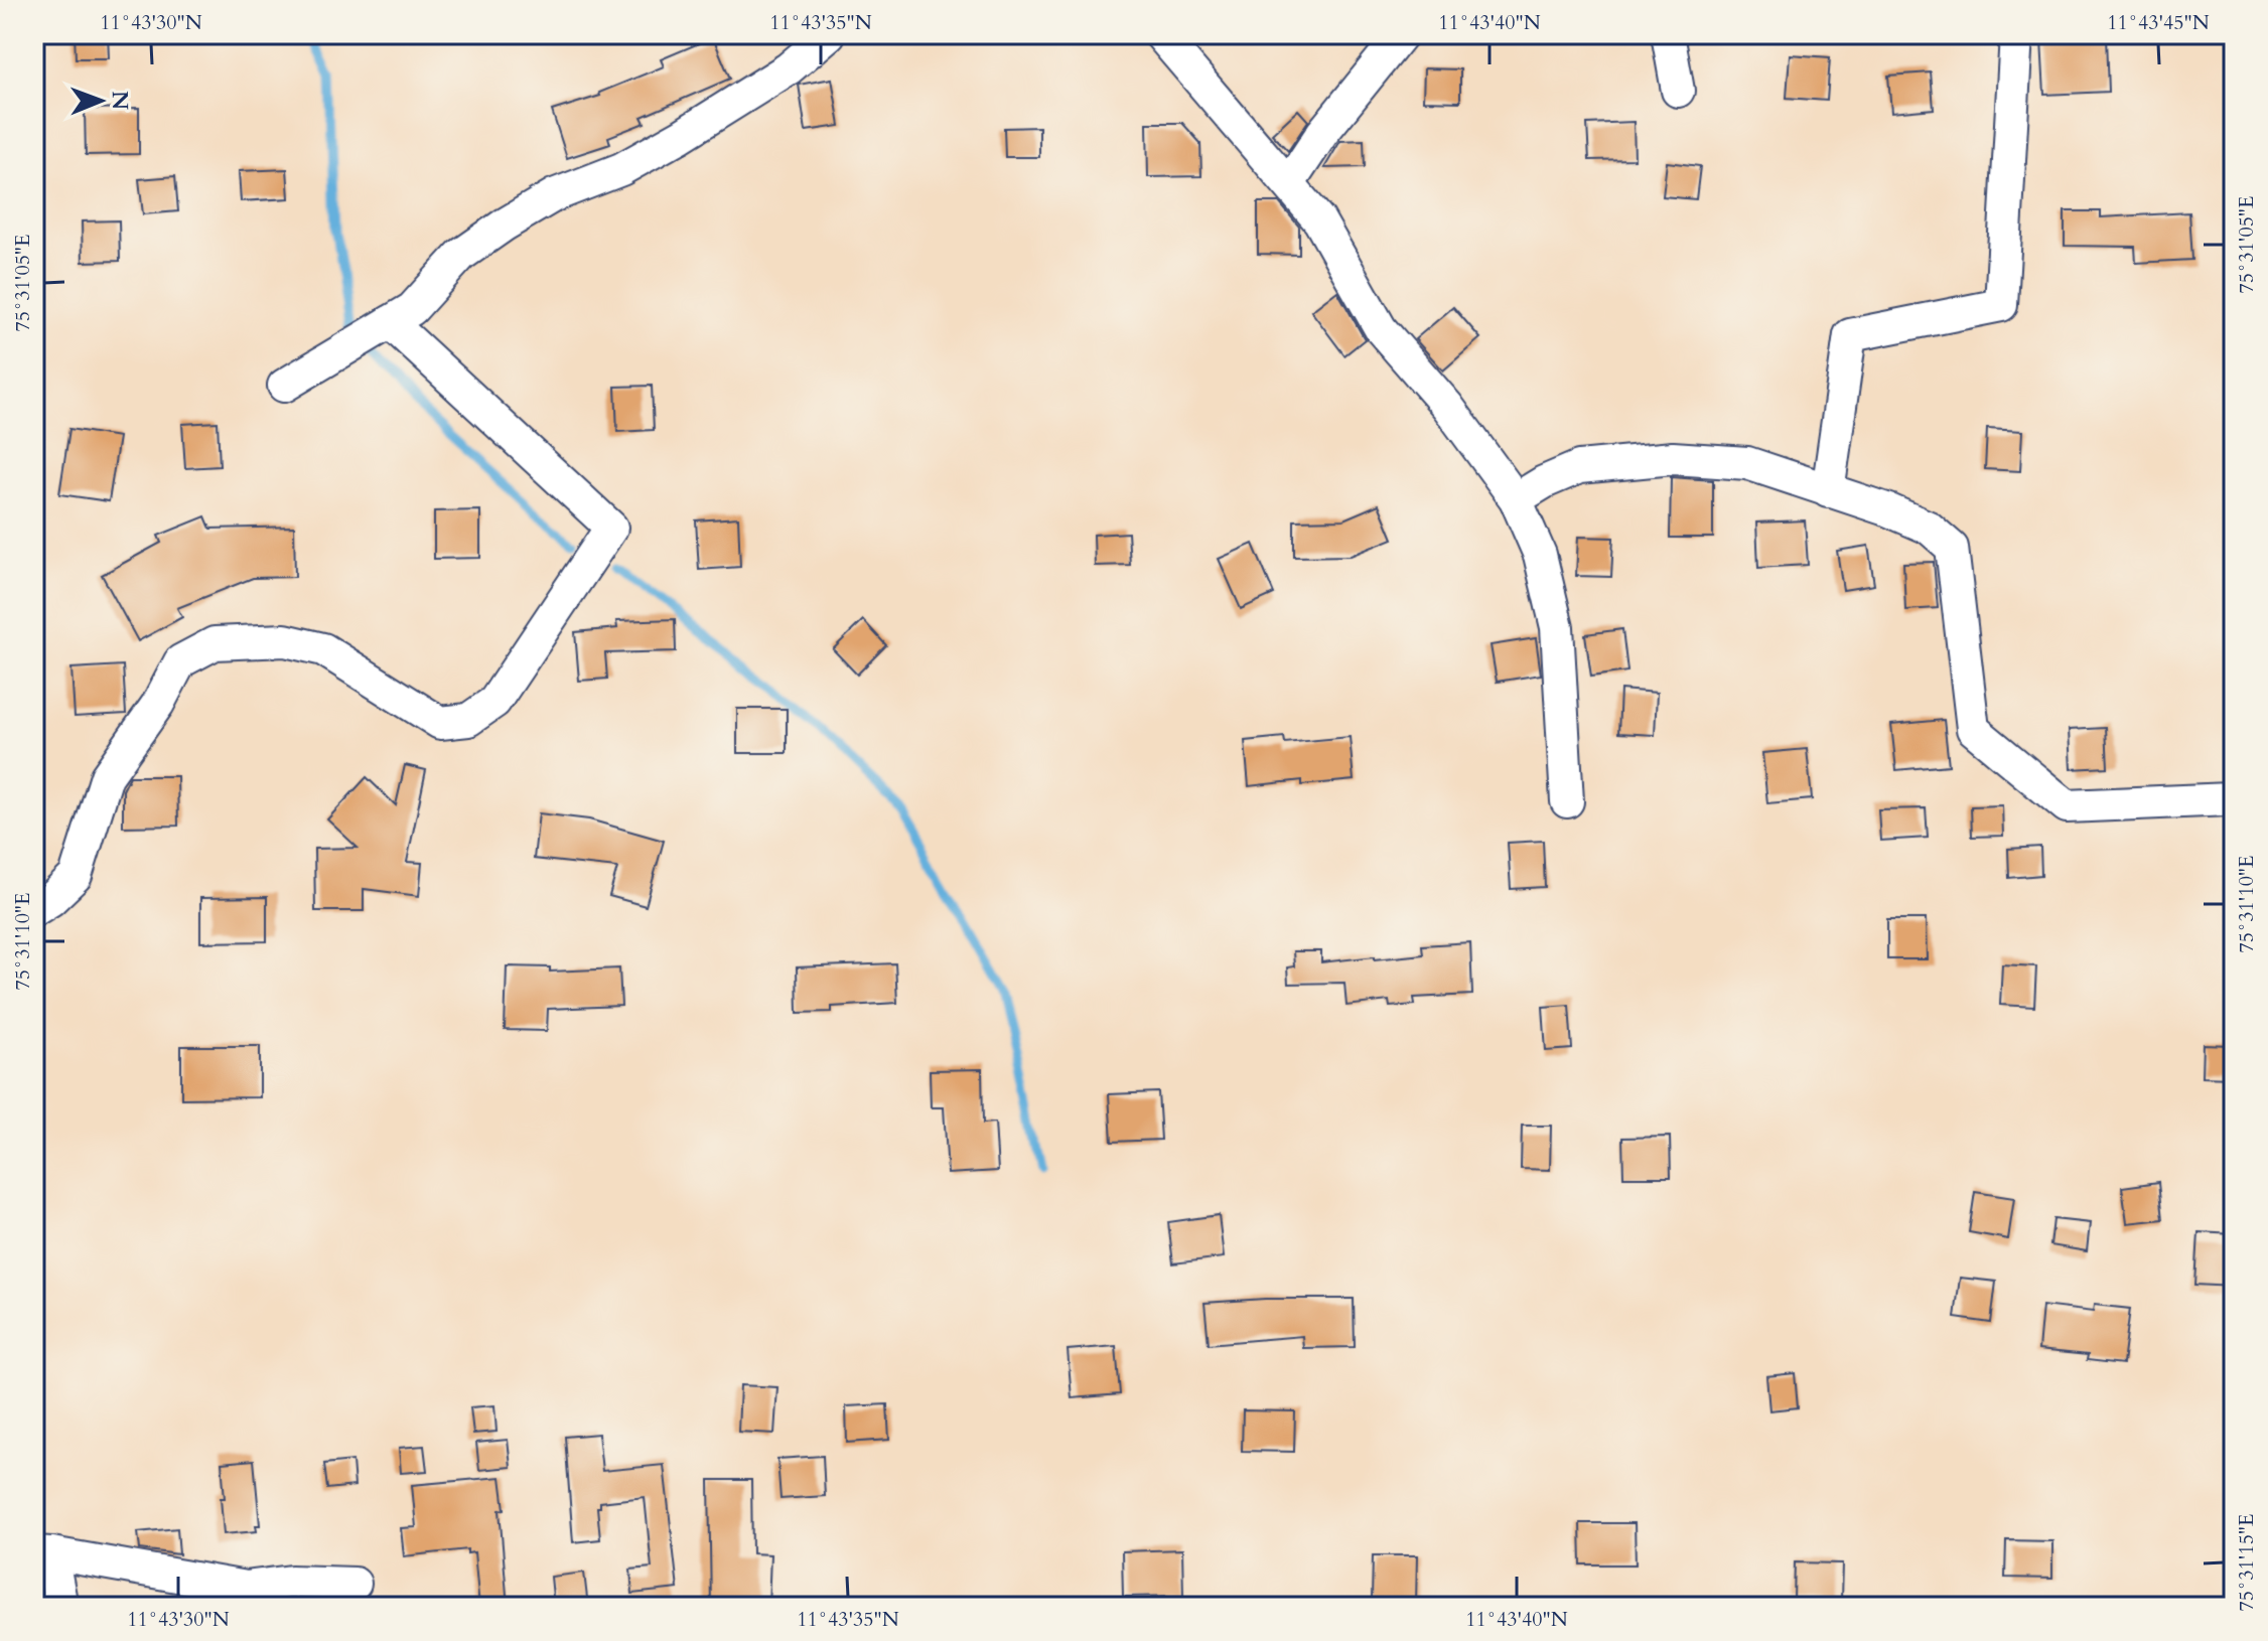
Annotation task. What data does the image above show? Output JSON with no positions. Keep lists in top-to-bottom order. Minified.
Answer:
{"north":"right","coordinates":["11°43'30\"N","11°43'35\"N","11°43'40\"N","11°43'45\"N","75°31'05\"E","75°31'10\"E","75°31'15\"E"]}
